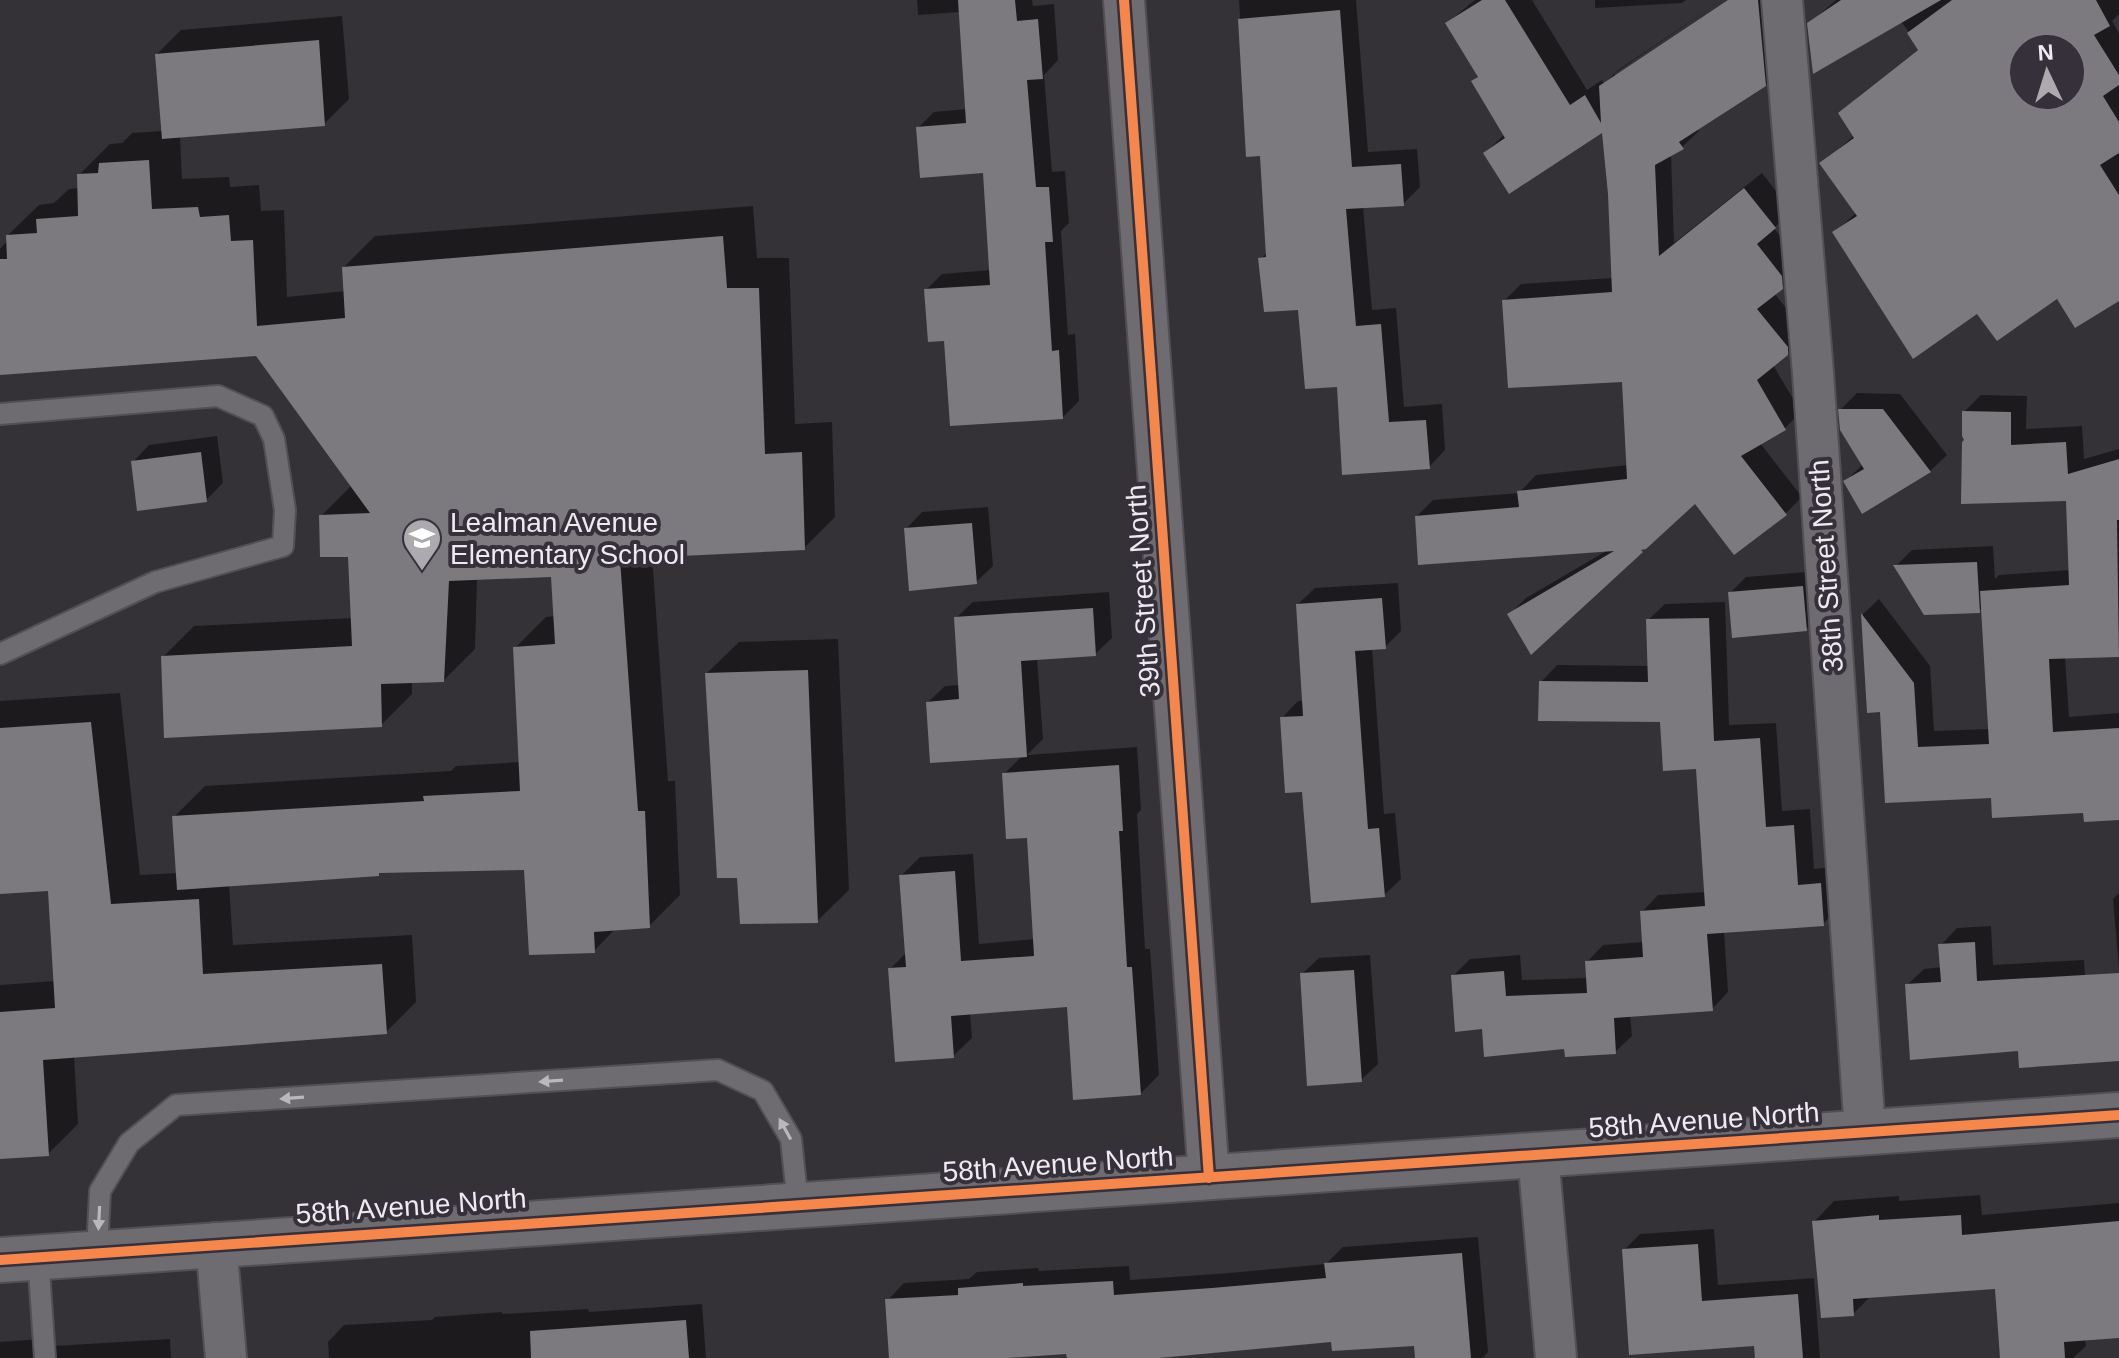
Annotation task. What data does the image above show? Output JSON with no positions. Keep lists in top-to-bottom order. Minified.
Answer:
{"streets":{"street":["38th Street North","39th Street North","58th Avenue North"]},"crossings":[["38th Street North","58th Avenue North"],["39th Street North","58th Avenue North"]],"places":{"school or university":["Lealman Avenue Elementary School"]},"north":"top"}
